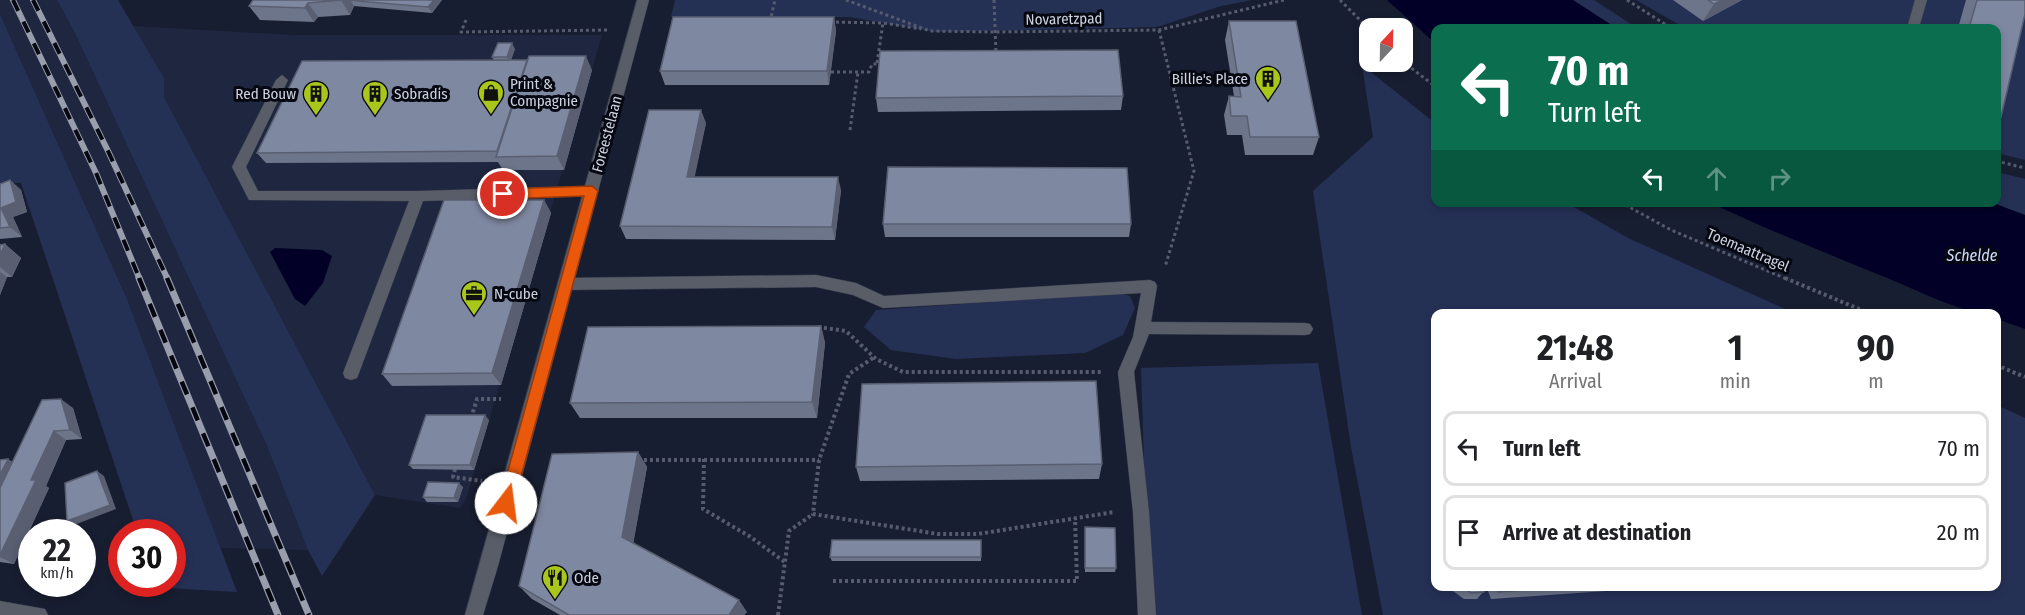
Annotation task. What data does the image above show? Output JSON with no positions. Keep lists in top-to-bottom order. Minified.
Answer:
{"streets":{"street":["Foreestelaan"],"path":["Novaretzpad","Toemaattragel"]},"water":["Schelde"],"places":{"building":["Billie's Place","Red Bouw","Sobradis"],"shop":["Print & Compagnie"],"office":["N-cube"],"restaurant":["Ode"]},"north":"top","page":{"turn":["70 m","Turn left"],"eta":["21:48","Arrival","1","min","90","m"],"list":[{"name":"Turn left","value":"70 m"},{"name":"Arrive at destination","value":"20 m"}],"speed":"22 km/h","limit":"30"}}
